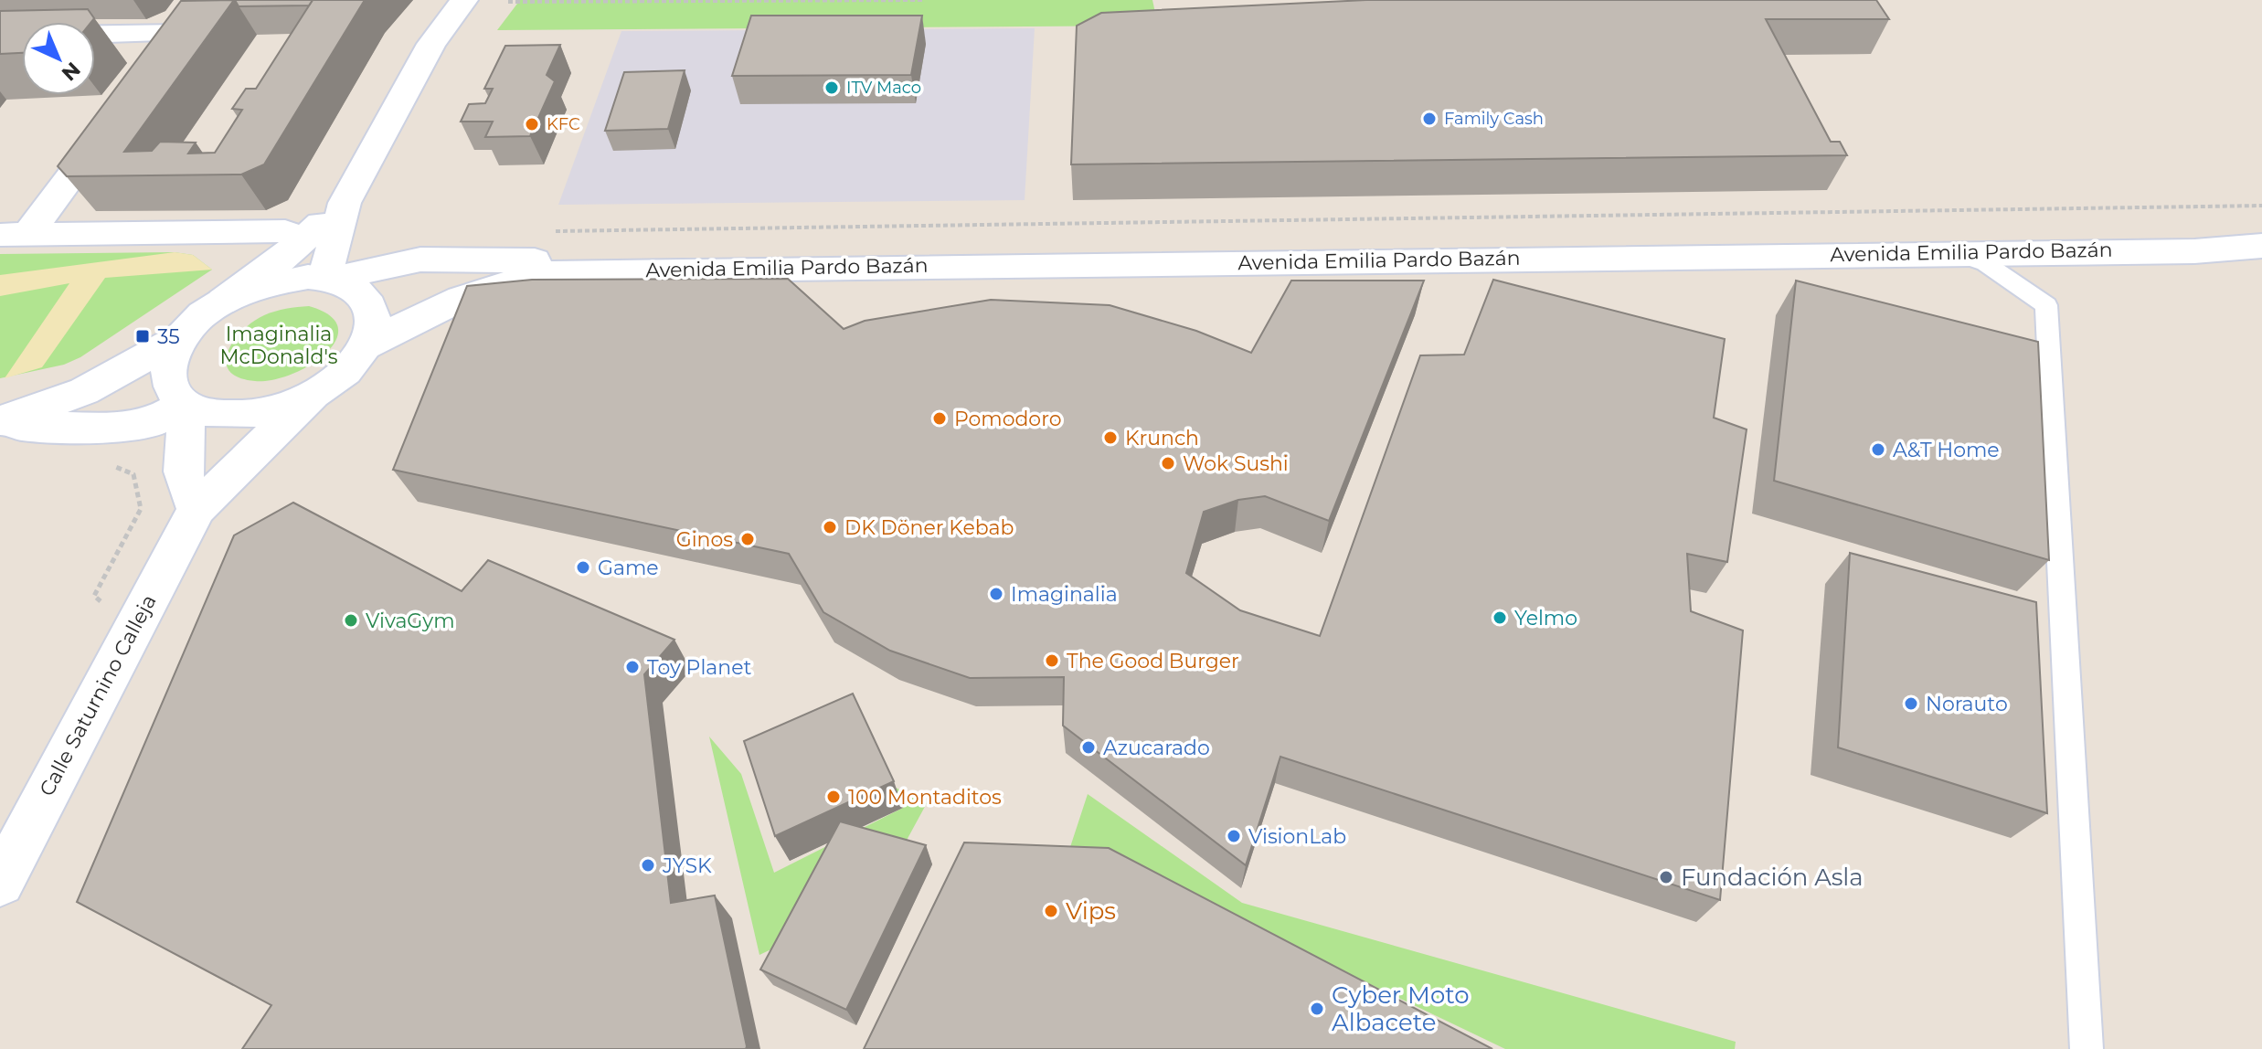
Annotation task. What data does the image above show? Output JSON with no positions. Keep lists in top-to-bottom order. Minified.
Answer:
{"streets":{"street":["Avenida Emilia Pardo Bazán","Calle Saturnino Calleja"]},"crossings":[["Avenida Emilia Pardo Bazán","Calle Saturnino Calleja"]],"parks":["Imaginalia McDonald's"],"places":{"other":["ITV Maco","Family Cash","KFC","Pomodoro","Krunch","A&T Home","Wok Sushi","DK Döner Kebab","Ginos","Game","Imaginalia","Yelmo","VivaGym","The Good Burger","Toy Planet","Norauto","Azucarado","100 Montaditos","VisionLab","JYSK","Fundación Asla","Vips","Cyber Moto Albacete"],"transit":["35"]},"north":"bottom right"}
